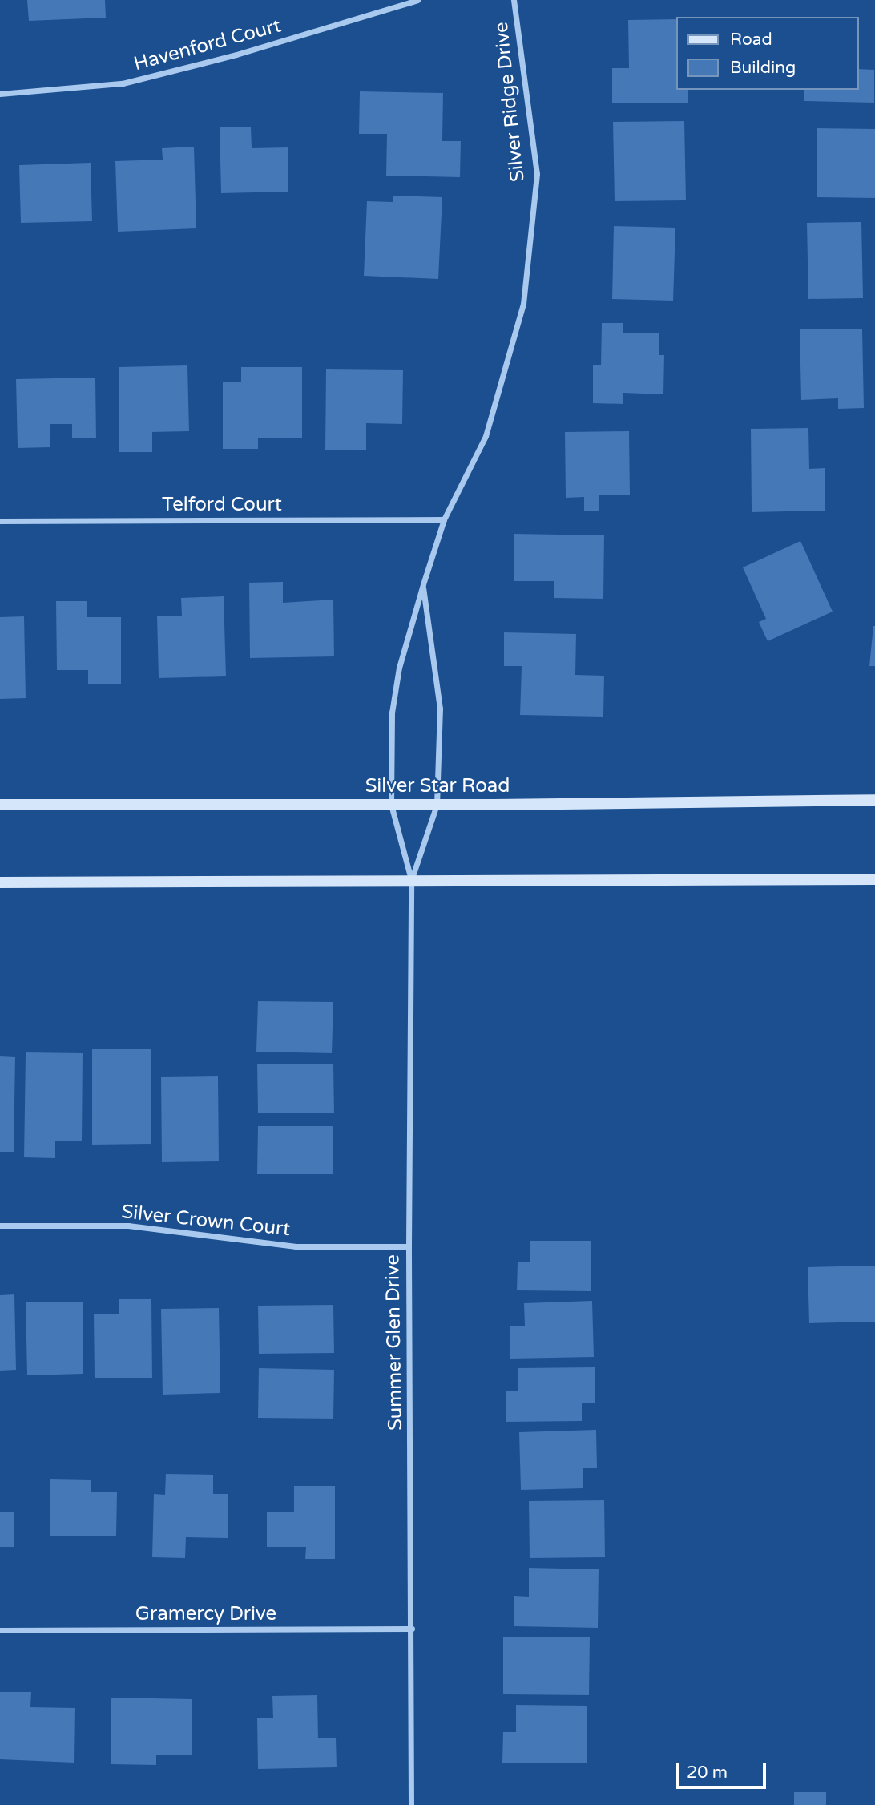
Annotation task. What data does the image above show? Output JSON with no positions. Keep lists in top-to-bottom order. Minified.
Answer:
{"streets":{"main road":["Silver Star Road"],"street":["Havenford Court","Silver Ridge Drive","Telford Court","Silver Crown Court","Summer Glen Drive","Gramercy Drive"]},"crossings":[["Silver Ridge Drive","Telford Court"],["Silver Ridge Drive","Silver Star Road"],["Silver Ridge Drive","Summer Glen Drive"],["Silver Crown Court","Summer Glen Drive"],["Summer Glen Drive","Gramercy Drive"]],"legend":["Road","Building"],"scale_bar":"20 m"}
